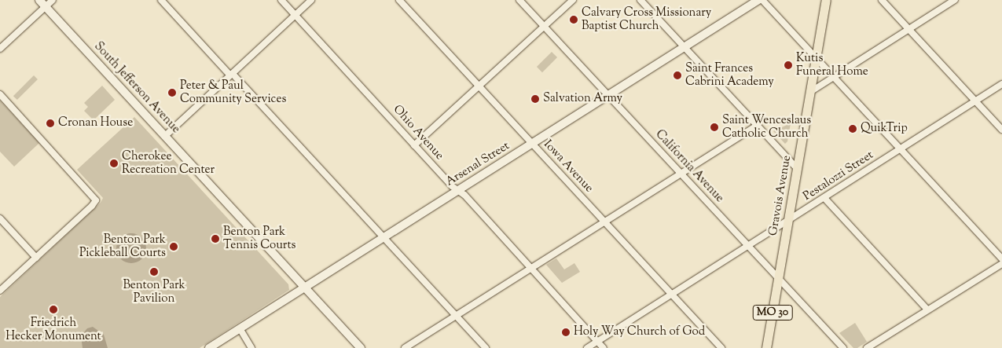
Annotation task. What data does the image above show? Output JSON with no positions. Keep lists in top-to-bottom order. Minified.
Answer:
{"streets":{"main road":["South Jefferson Avenue","Arsenal Street","Gravois Avenue","MO 30"],"street":["Ohio Avenue","Iowa Avenue","California Avenue","Pestalozzi Street"]},"crossings":[["South Jefferson Avenue","Arsenal Street"],["Ohio Avenue","Arsenal Street"],["Ohio Avenue","Pestalozzi Street"],["Arsenal Street","Iowa Avenue"],["Arsenal Street","California Avenue"],["Iowa Avenue","Pestalozzi Street"],["California Avenue","Pestalozzi Street"],["California Avenue","Gravois Avenue"],["Pestalozzi Street","Gravois Avenue"]],"places":["Calvary Cross Missionary Baptist Church","Kutis Funeral Home","Saint Frances Cabrini Academy","Peter & Paul Community Services","Salvation Army","Cronan House","Saint Wenceslaus Catholic Church","QuikTrip","Cherokee Recreation Center","Benton Park Tennis Courts","Benton Park Pickleball Courts","Benton Park Pavilion","Friedrich Hecker Monument","Holy Way Church of God"]}
